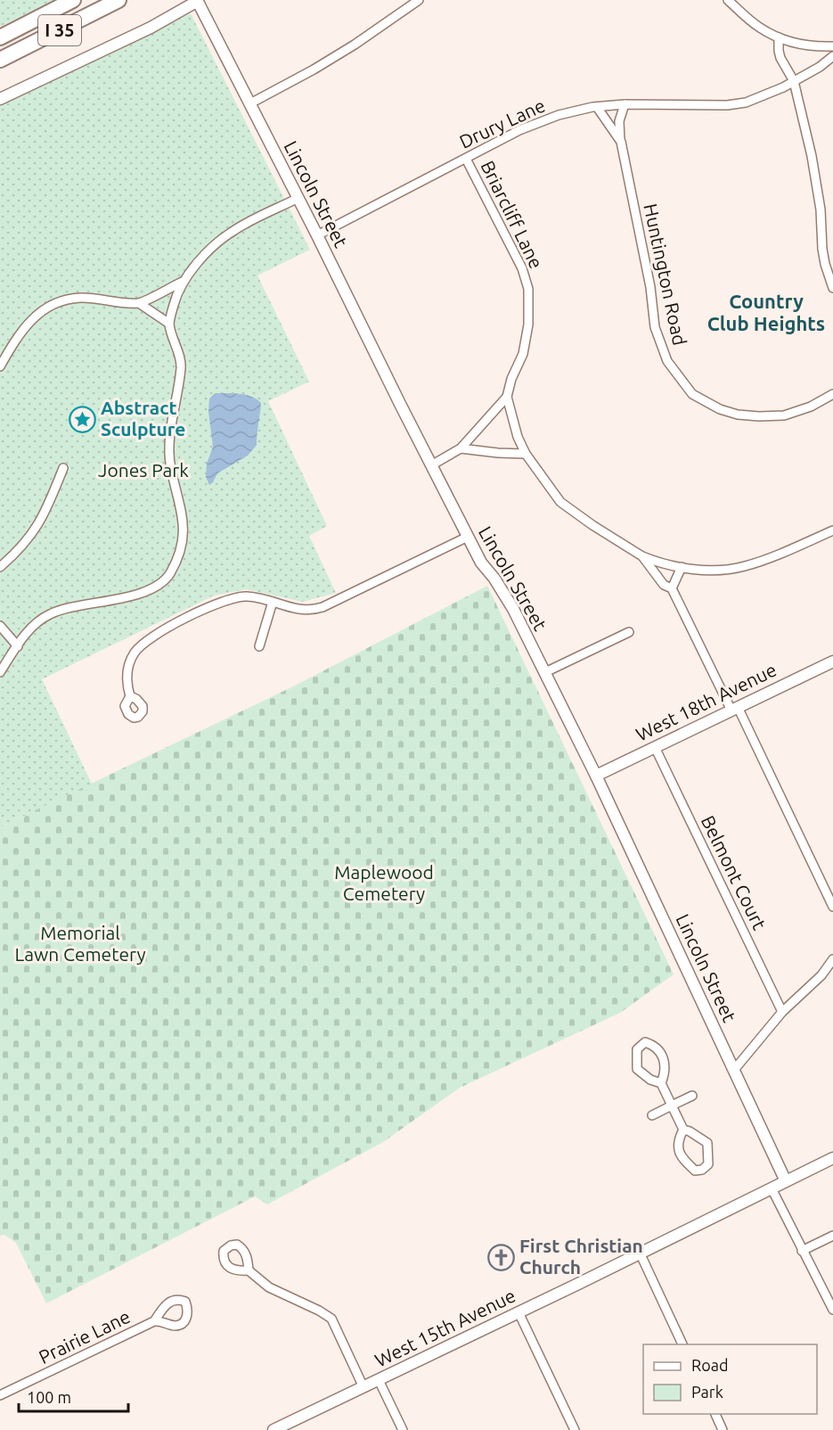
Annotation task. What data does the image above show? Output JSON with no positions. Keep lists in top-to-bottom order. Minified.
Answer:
{"streets":{"highway":["I 35"],"street":["Drury Lane","Lincoln Street","Briarcliff Lane","Huntington Road","West 18th Avenue","Belmont Court","West 15th Avenue","Prairie Lane"]},"crossings":[["Drury Lane","Lincoln Street"],["Drury Lane","Briarcliff Lane"],["Drury Lane","Huntington Road"],["Lincoln Street","West 18th Avenue"],["Lincoln Street","West 15th Avenue"],["West 18th Avenue","Belmont Court"]],"districts":["Country Club Heights"],"parks":["Jones Park","Maplewood Cemetery","Memorial Lawn Cemetery"],"places":{"place":["Abstract Sculpture"],"church":["First Christian Church"]},"legend":["Road","Park"],"scale_bar":"100 m"}
